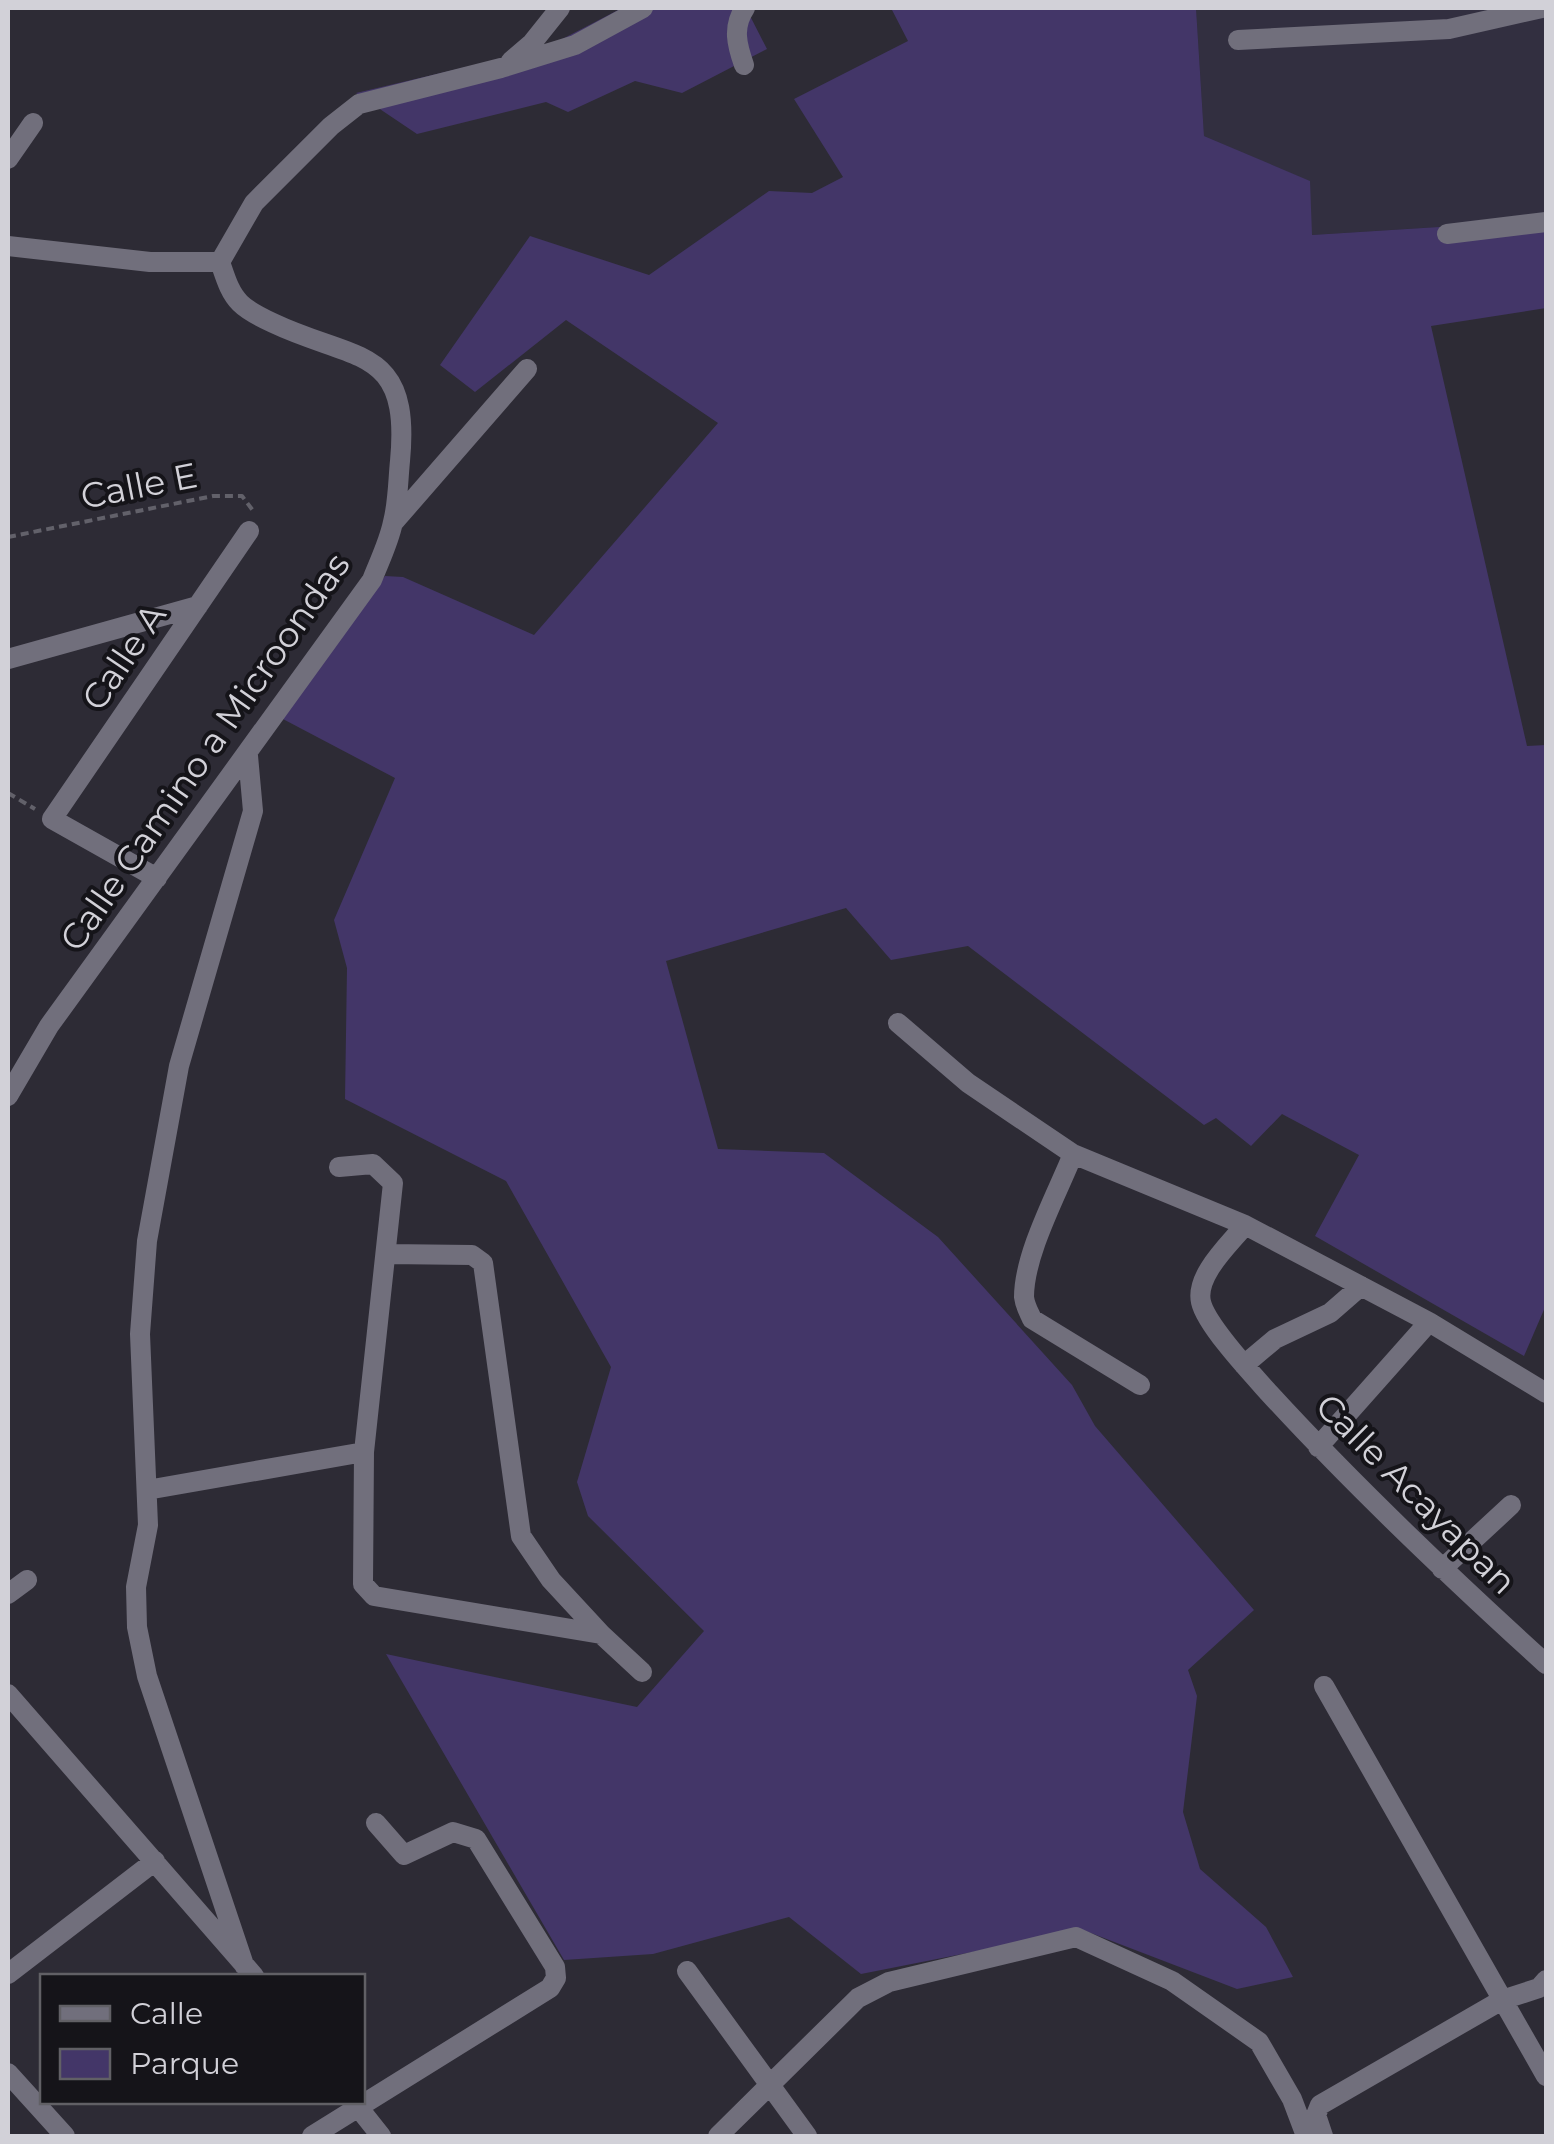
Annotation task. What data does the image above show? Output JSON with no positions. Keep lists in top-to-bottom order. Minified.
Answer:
{"streets":{"street":["Calle A","Calle Camino a Microondas","Calle Acayapan"],"path":["Calle E"]},"crossings":[["Calle E","Calle A"]],"legend":["Calle","Parque"]}
